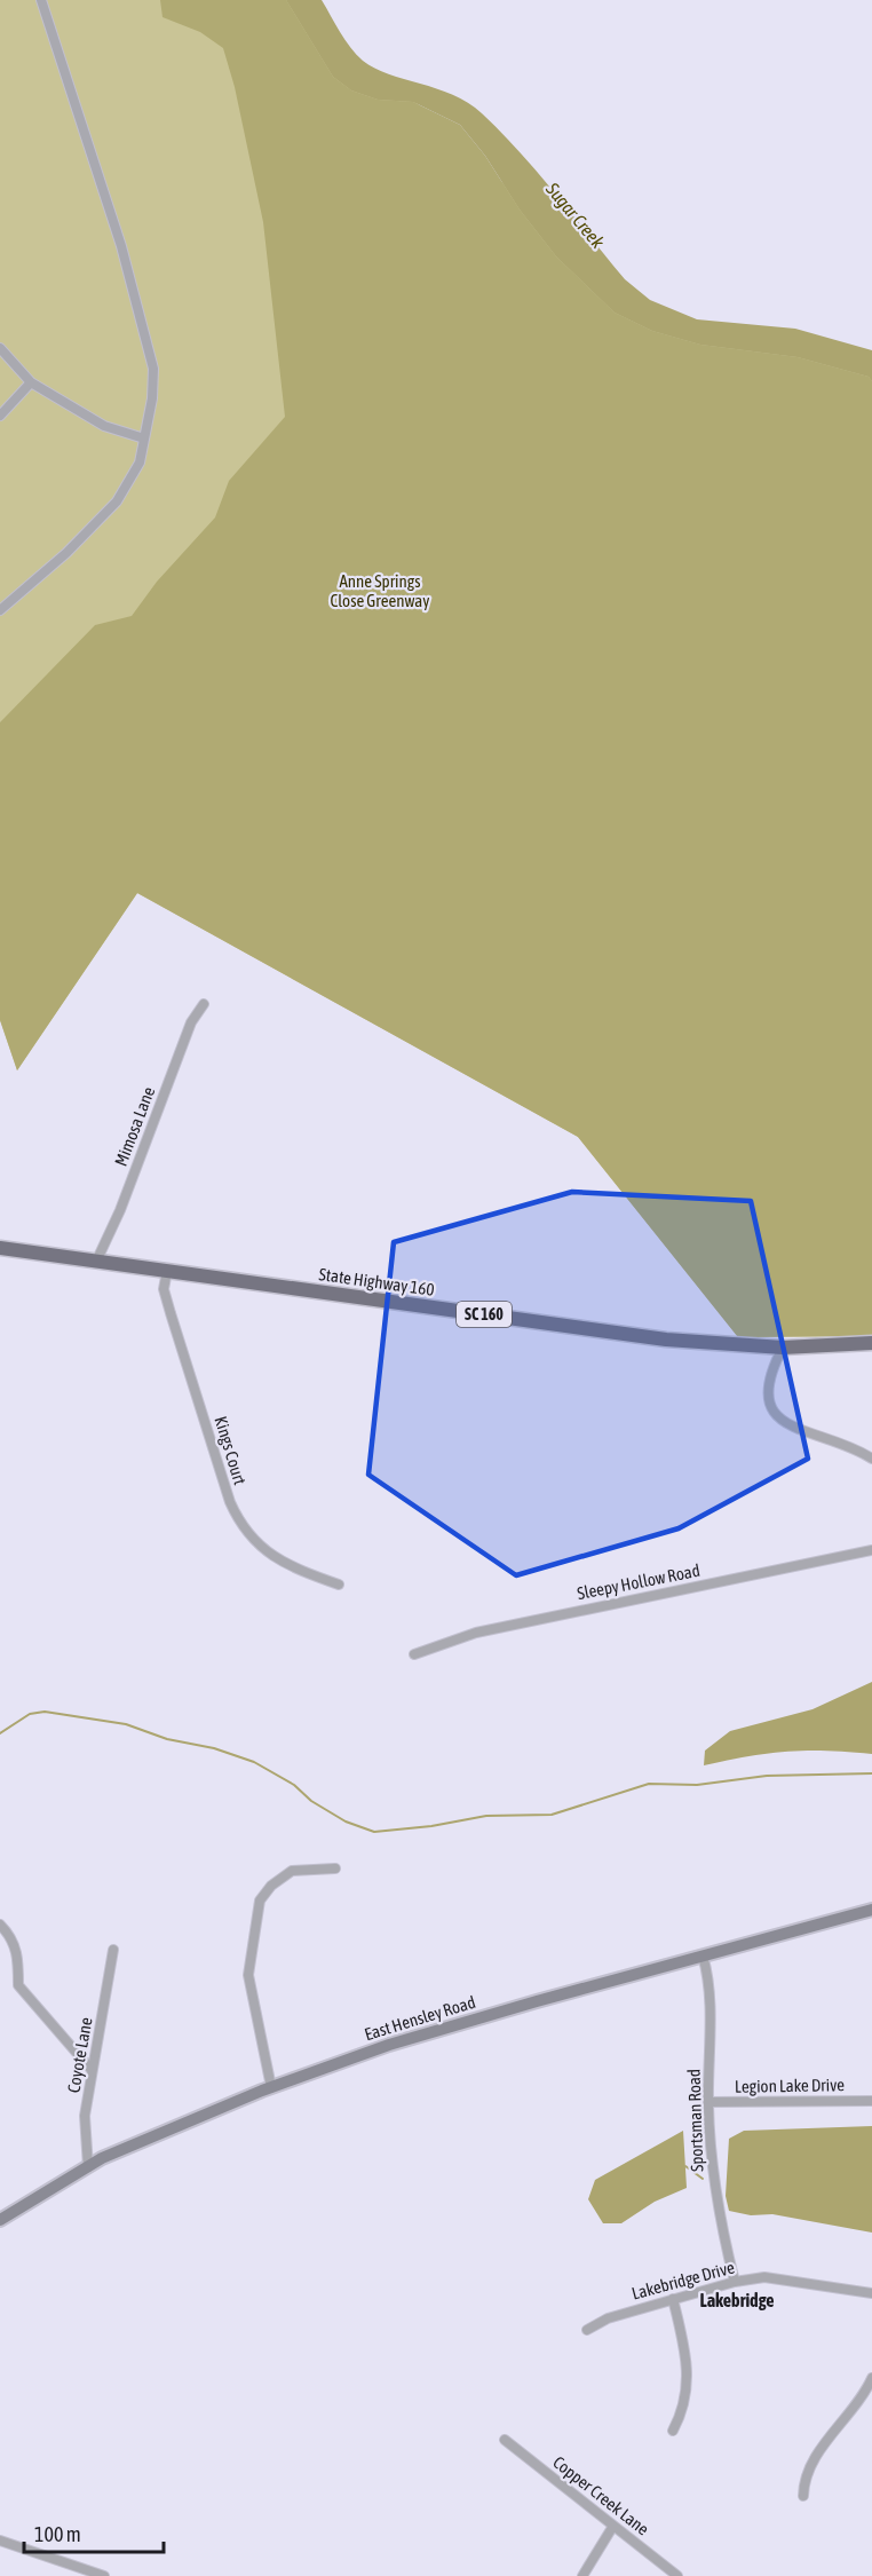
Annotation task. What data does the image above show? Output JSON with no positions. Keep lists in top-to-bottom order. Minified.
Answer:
{"streets":{"main road":["State Highway 160","SC 160","East Hensley Road"],"street":["Mimosa Lane","Kings Court","Sleepy Hollow Road","Coyote Lane","Legion Lake Drive","Sportsman Road","Lakebridge Drive","Copper Creek Lane"]},"crossings":[["Mimosa Lane","State Highway 160"],["State Highway 160","Kings Court"],["East Hensley Road","Coyote Lane"],["East Hensley Road","Sportsman Road"],["Legion Lake Drive","Sportsman Road"],["Sportsman Road","Lakebridge Drive"]],"districts":["Lakebridge"],"water":["Sugar Creek"],"parks":["Anne Springs Close Greenway"],"scale_bar":"100 m"}
